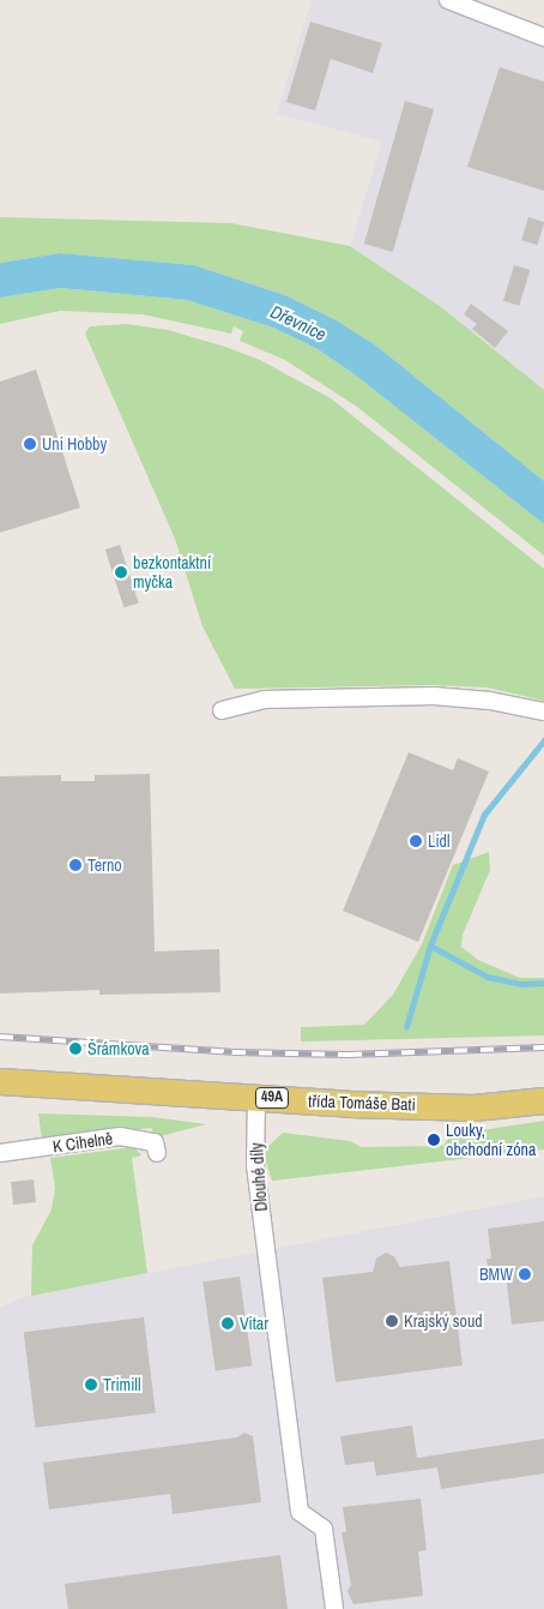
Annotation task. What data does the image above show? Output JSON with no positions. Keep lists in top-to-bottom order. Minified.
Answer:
{"streets":{"main road":["49A","třída Tomáše Bati"],"street":["K Cihelně","Dlouhé díly"]},"crossings":[["třída Tomáše Bati","Dlouhé díly"]],"water":["Dřevnice"],"places":["Uni Hobby","bezkontaktní myčka","Lidl","Terno","Šrámkova","Louky, obchodní zóna","BMW","Krajský soud","Vitar","Trimill"]}
